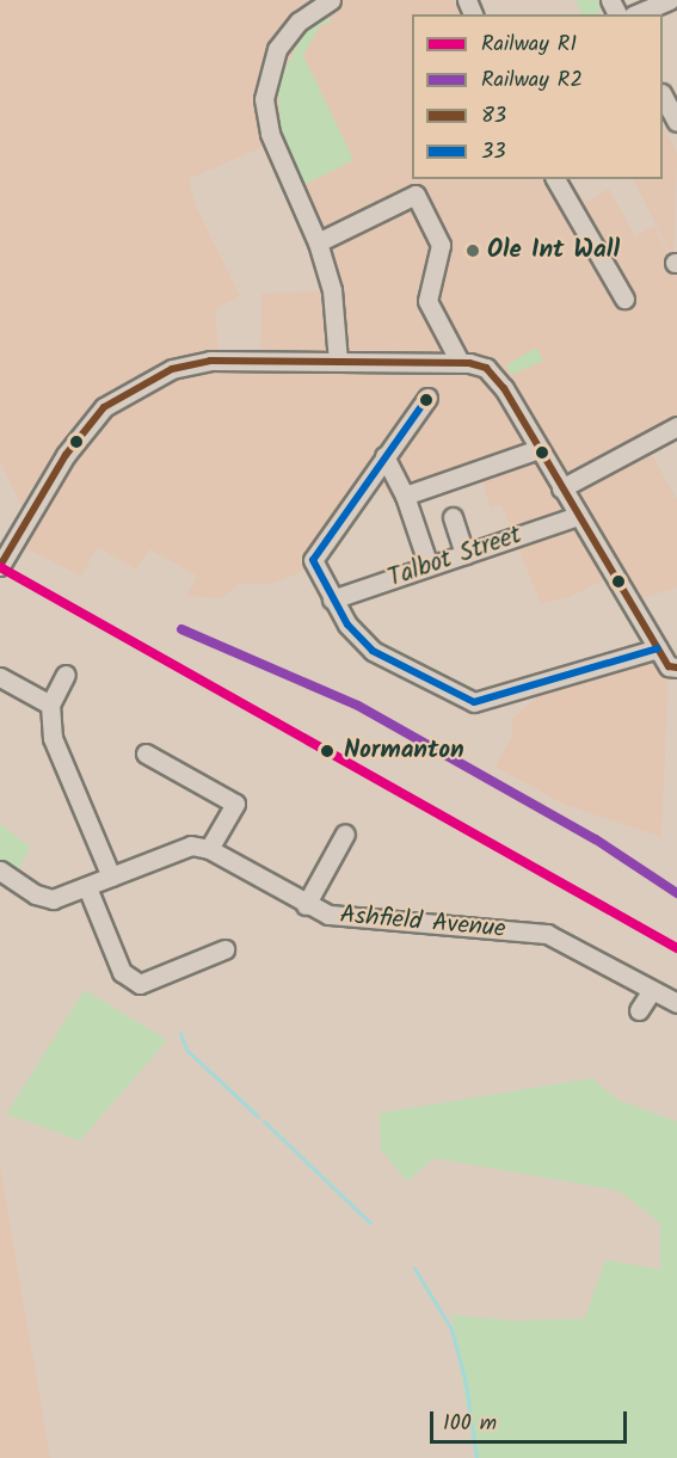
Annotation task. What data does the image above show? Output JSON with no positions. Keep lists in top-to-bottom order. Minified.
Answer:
{"streets":{"street":["Talbot Street","Ashfield Avenue"]},"places":["Ole Int Wall","Normanton"],"lines":["transit line 83","transit line 33","rail line R1","rail line R2"],"legend":["Railway R1","Railway R2","83","33"],"scale_bar":"100 m"}
